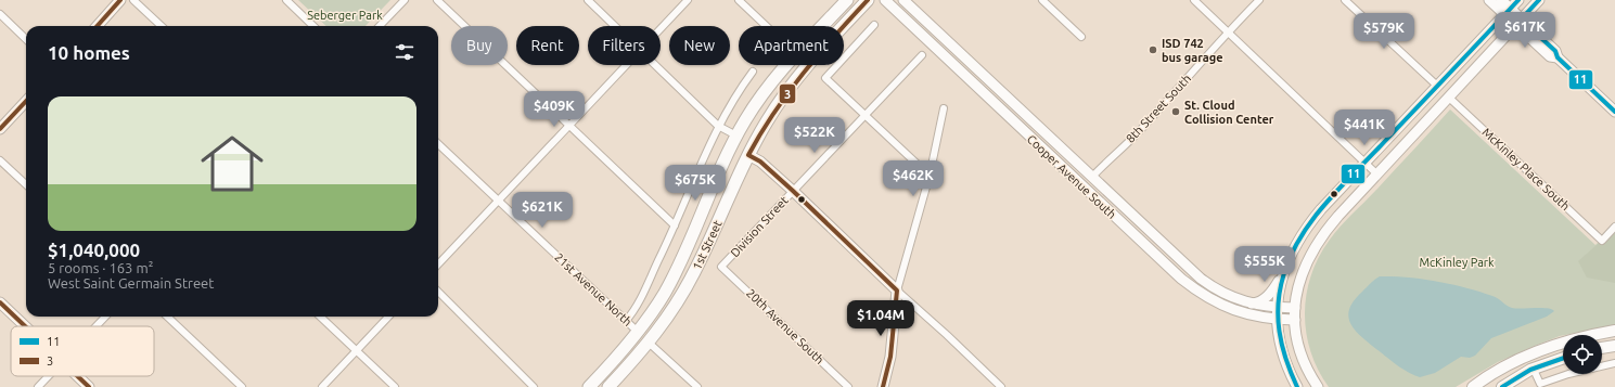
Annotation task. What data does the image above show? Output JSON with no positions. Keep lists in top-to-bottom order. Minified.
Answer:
{"streets":{"highway":["1st Street"],"main road":["Cooper Avenue South"],"street":["8th Street South","McKinley Place South","Division Street","21st Avenue North","20th Avenue South"]},"crossings":[["Division Street","20th Avenue South"],["1st Street","21st Avenue North"]],"parks":["Seberger Park","McKinley Park"],"places":["ISD 742 bus garage","St. Cloud Collision Center"],"lines":["transit line 11","transit line 3"],"legend":["11","3"],"page":{"price":["$617K","$579K","$409K","$441K","$522K","$462K","$675K","$621K","$555K","$1.04M"],"chip":["Buy","Rent","Filters","New","Apartment"],"heading":"10 homes","list":[{"name":"$1,040,000","note":"5 rooms · 163 m² · West Saint Germain Street"}]}}
